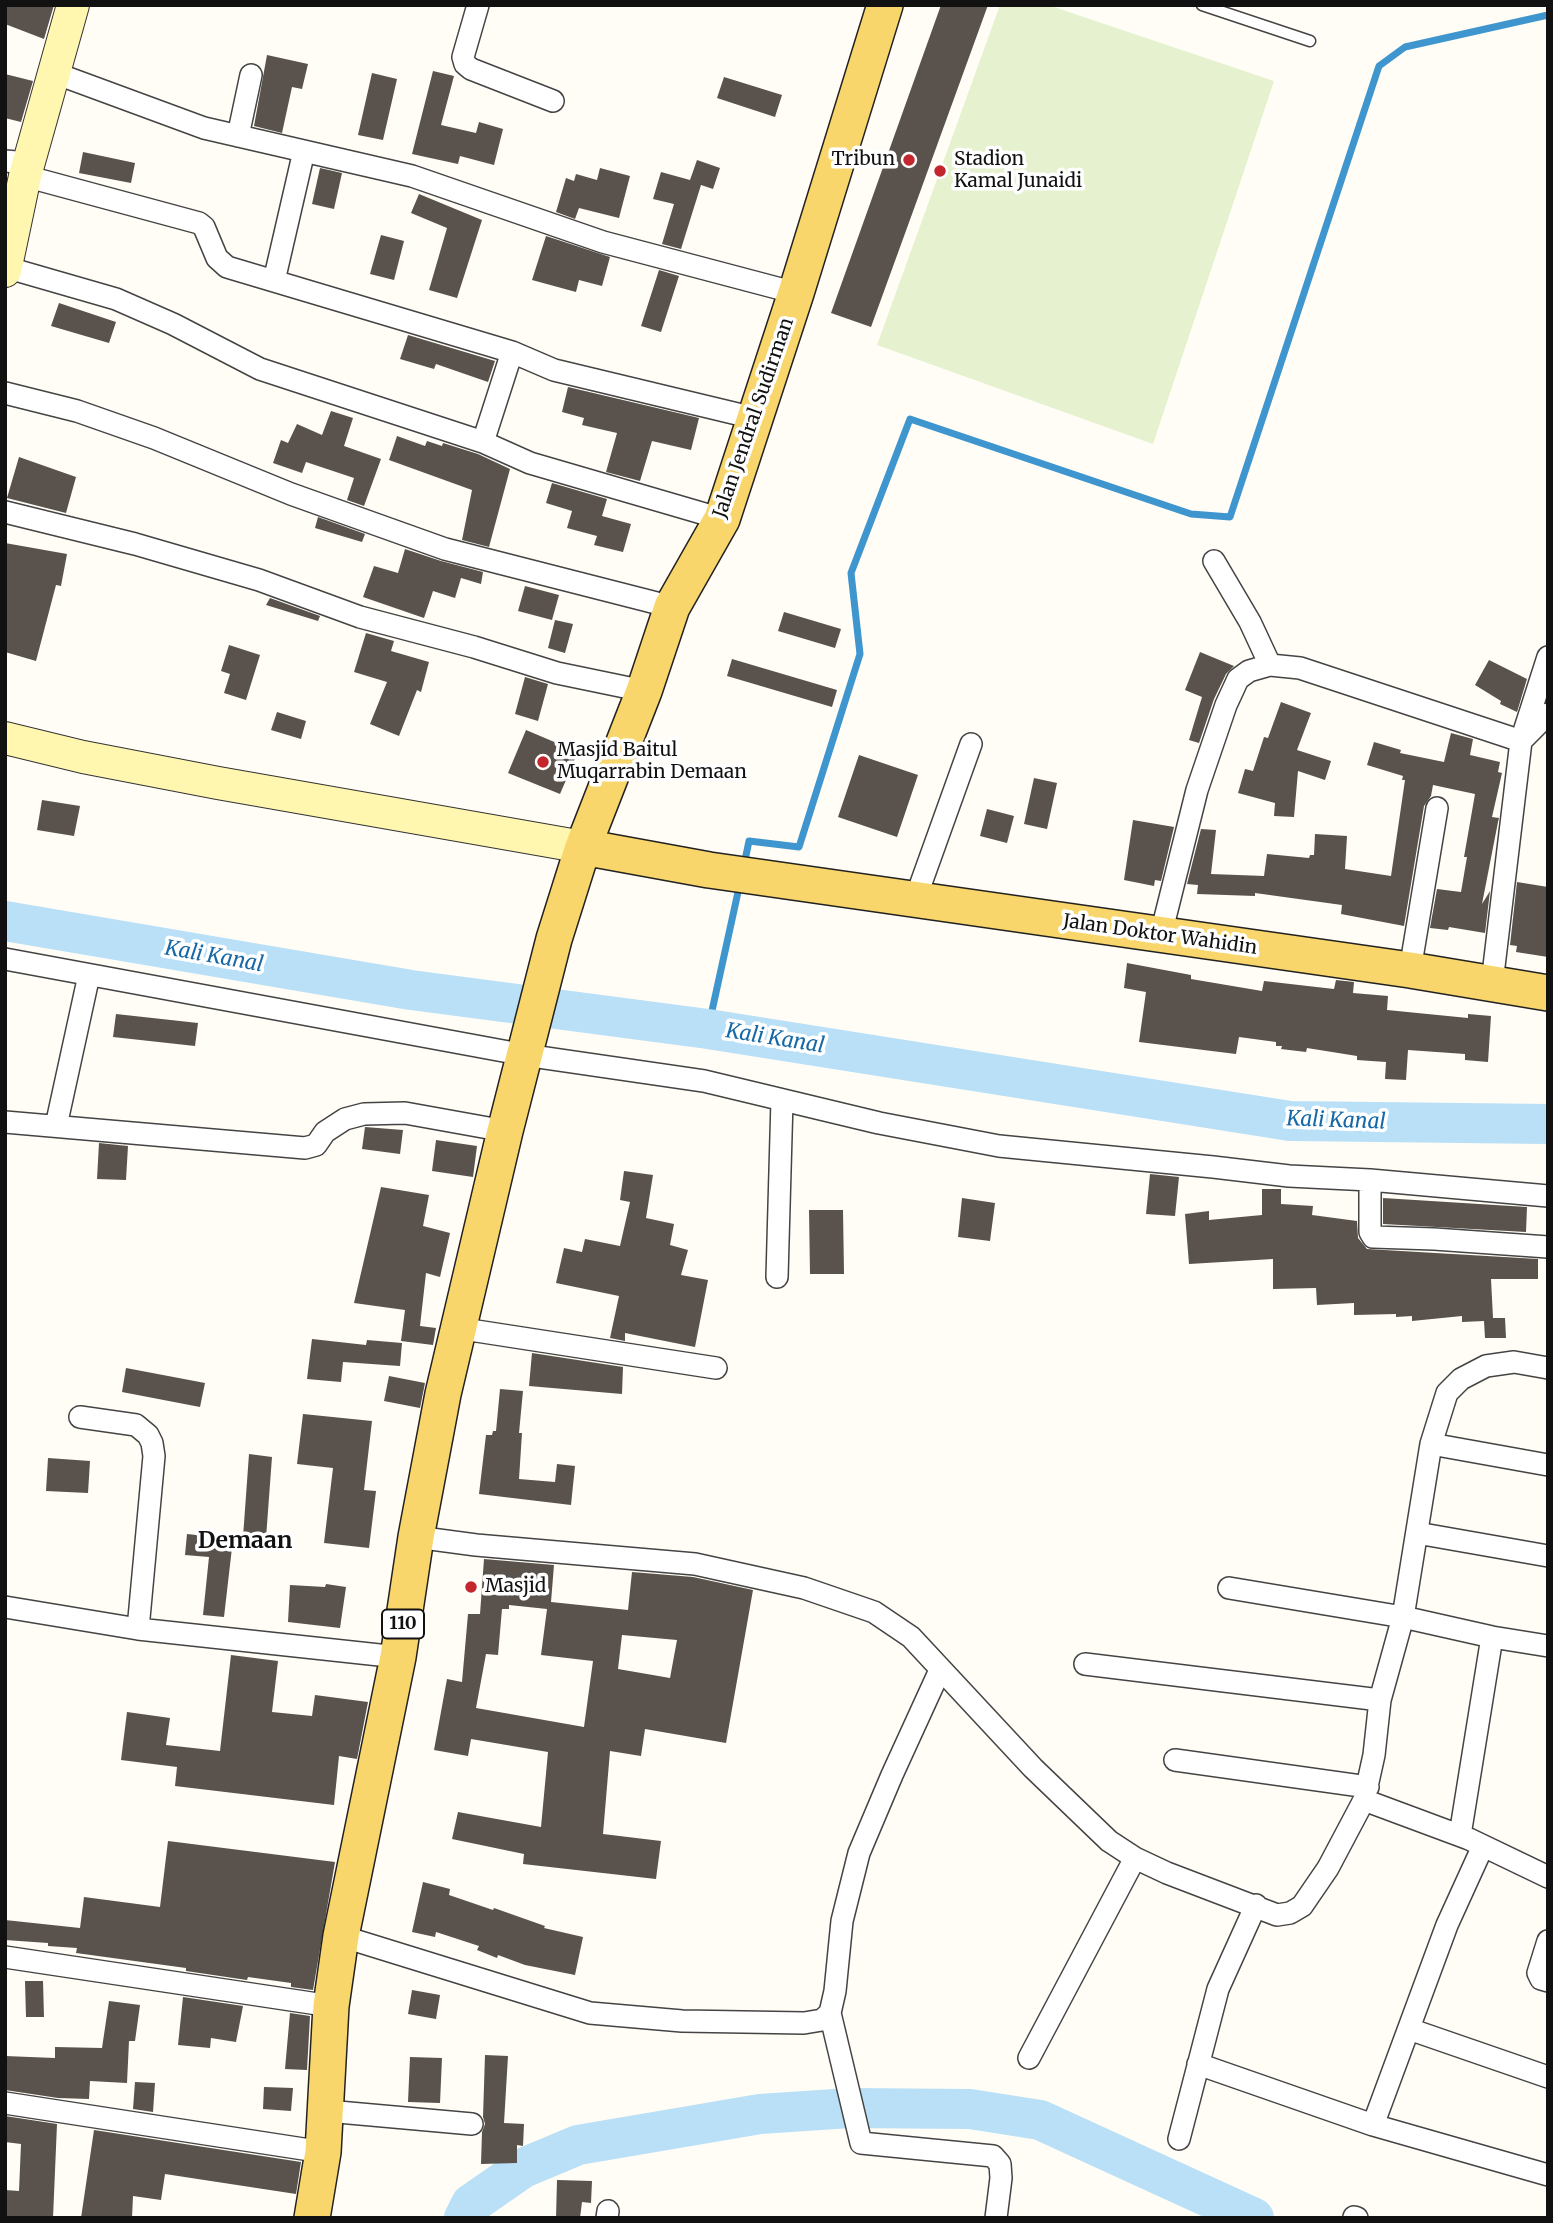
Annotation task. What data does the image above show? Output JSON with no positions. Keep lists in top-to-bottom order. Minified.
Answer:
{"streets":{"main road":["Jalan Jendral Sudirman","Jalan Doktor Wahidin","110"]},"crossings":[["Jalan Jendral Sudirman","Jalan Doktor Wahidin"],["Jalan Jendral Sudirman","110"]],"districts":["Demaan"],"water":["Kali Kanal"],"places":["Tribun","Stadion Kamal Junaidi","Masjid Baitul Muqarrabin Demaan","Masjid"]}
